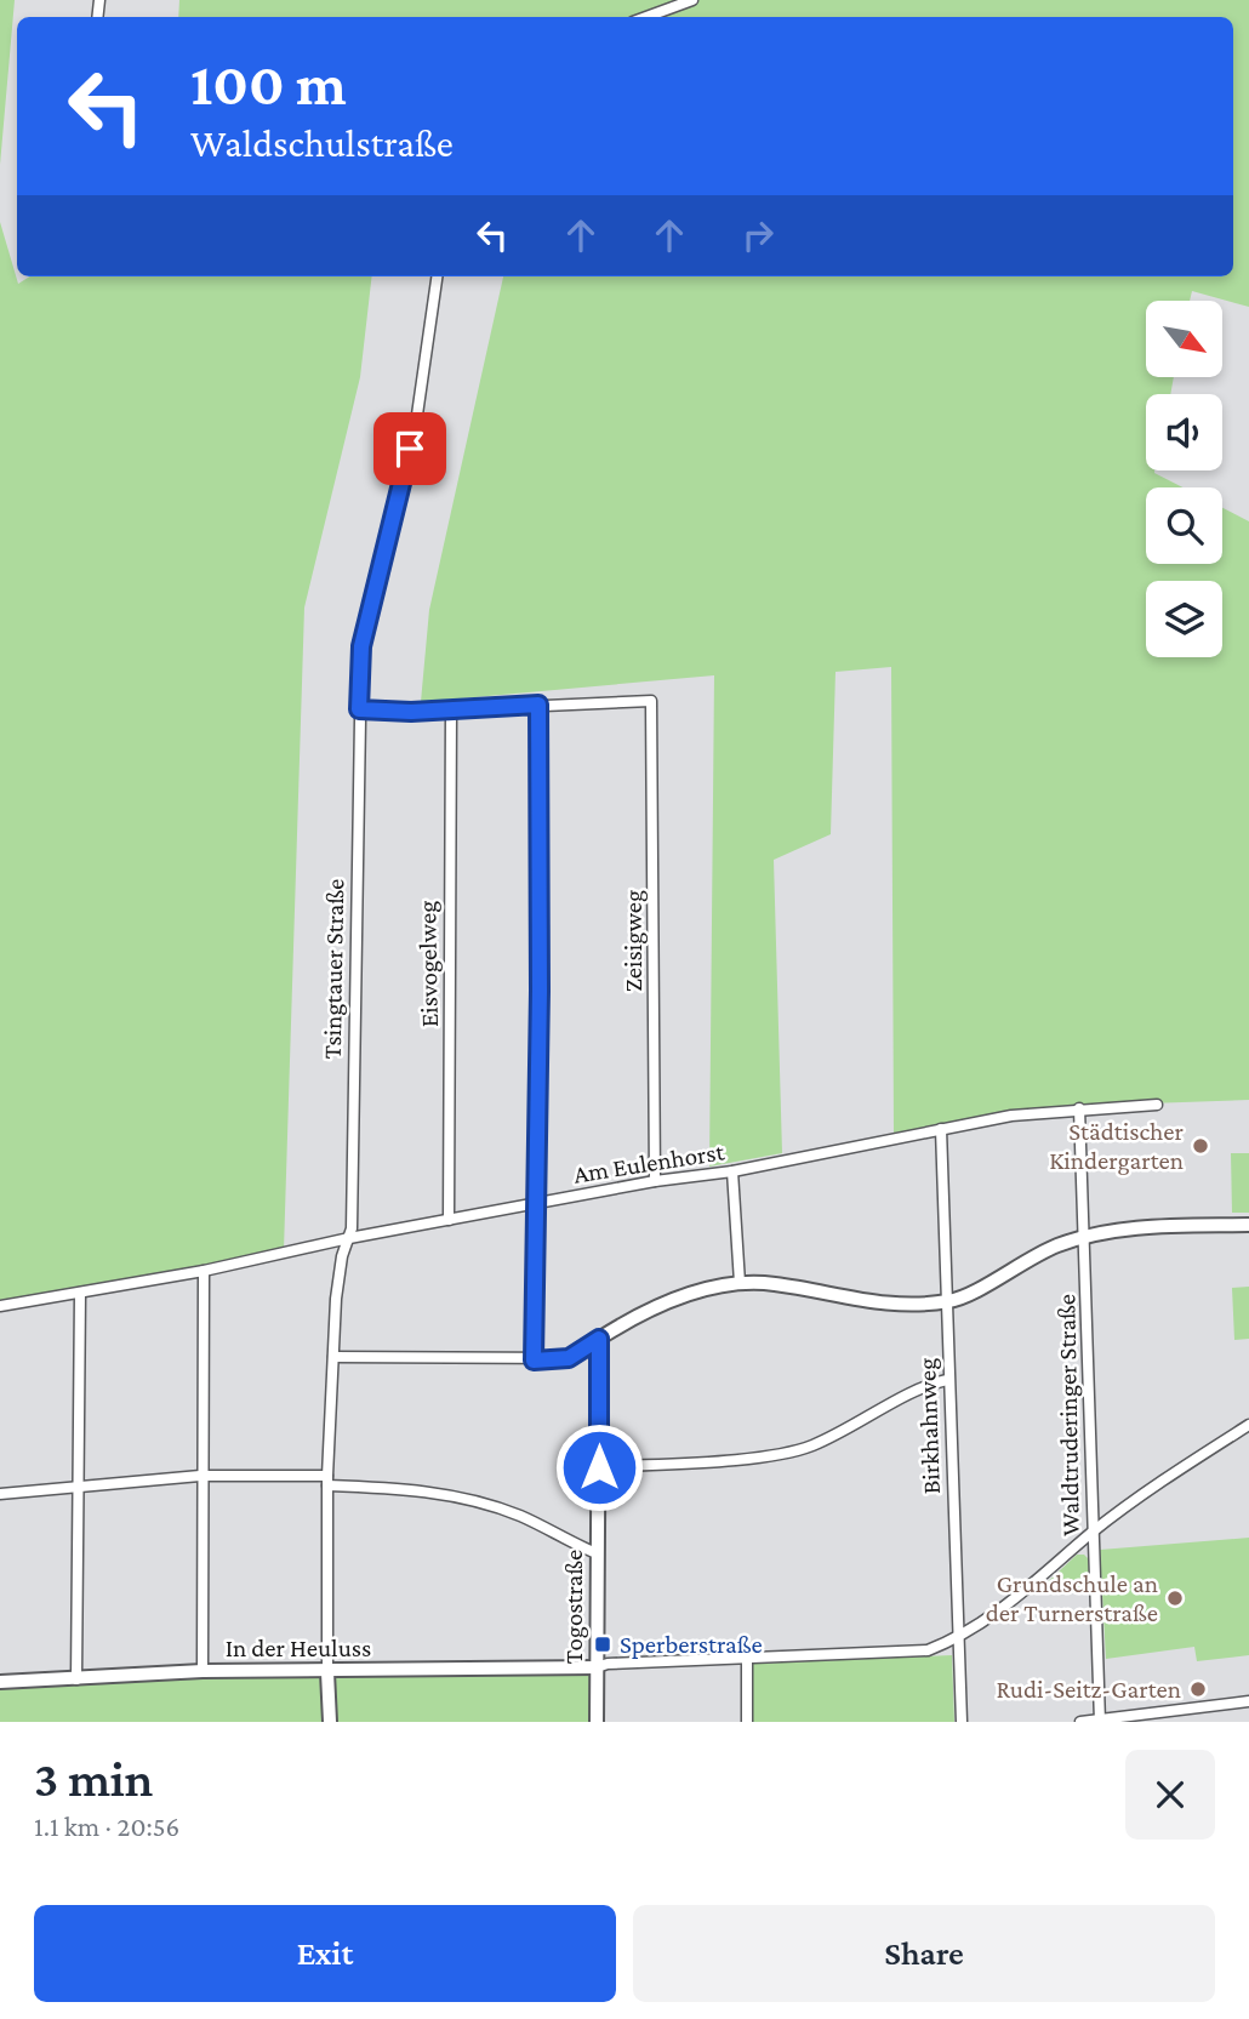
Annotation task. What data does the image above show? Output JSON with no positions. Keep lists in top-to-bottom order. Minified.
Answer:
{"streets":{"street":["Zeisigweg","Eisvogelweg","Tsingtauer Straße","Am Eulenhorst","Waldtruderinger Straße","Birkhahnweg","Togostraße","In der Heuluss"]},"crossings":[["Zeisigweg","Am Eulenhorst"],["Eisvogelweg","Am Eulenhorst"],["Tsingtauer Straße","Am Eulenhorst"],["Tsingtauer Straße","In der Heuluss"],["Am Eulenhorst","Waldtruderinger Straße"],["Am Eulenhorst","Birkhahnweg"],["Togostraße","In der Heuluss"]],"places":{"other":["Städtischer Kindergarten","Grundschule an der Turnerstraße","Rudi-Seitz-Garten"],"transit":["Sperberstraße"]},"north":"bottom right","page":{"turn":["100 m","Waldschulstraße"],"heading":["3 min","1.1 km · 20:56"],"buttons":["Exit","Share"]}}
